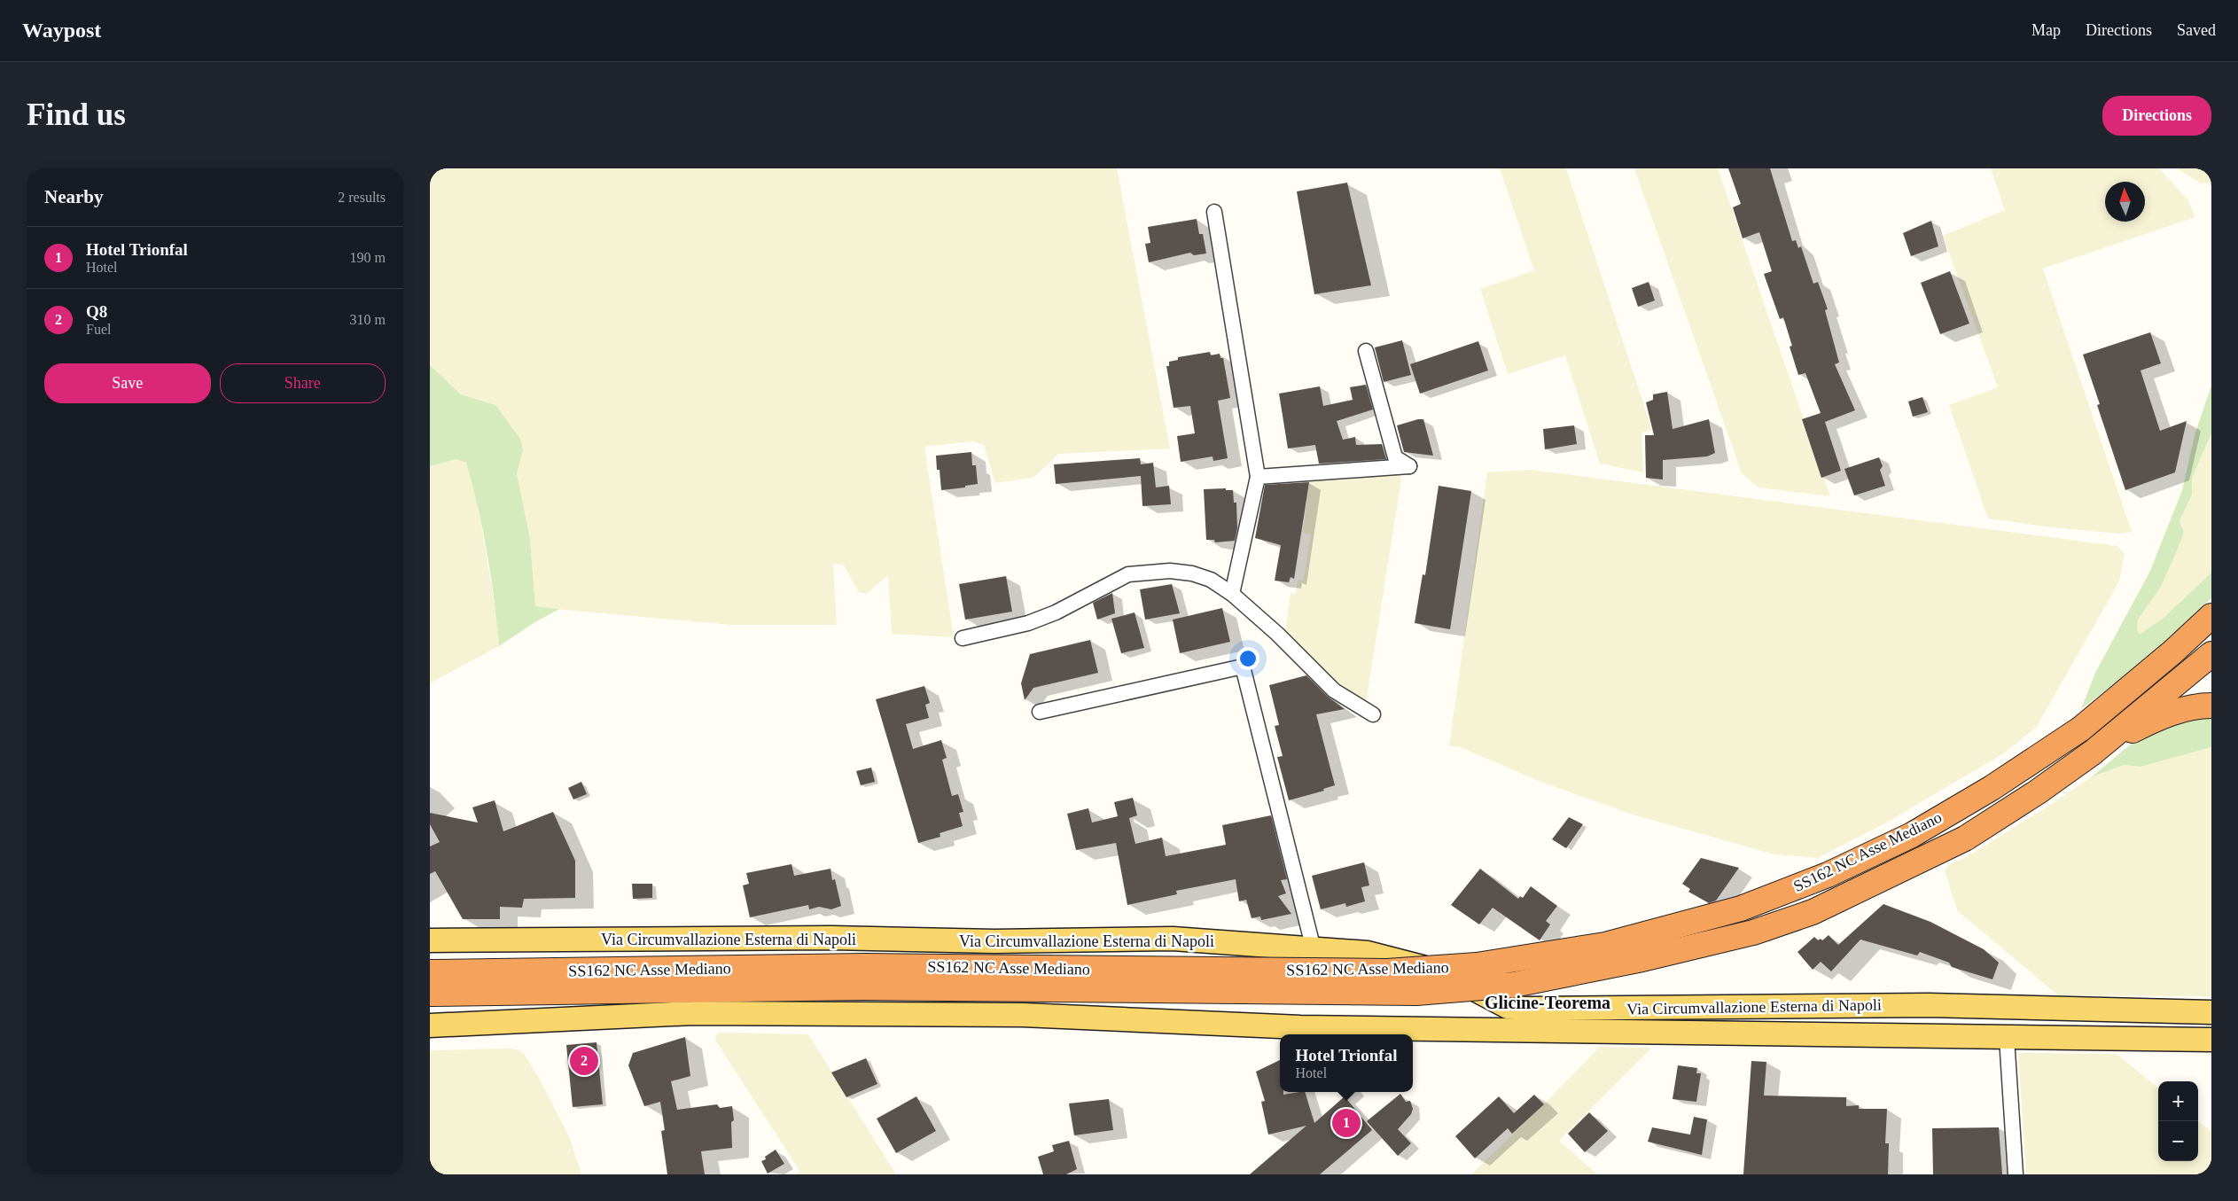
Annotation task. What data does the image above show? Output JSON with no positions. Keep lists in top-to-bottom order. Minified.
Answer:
{"streets":{"highway":["SS162 NC Asse Mediano"],"main road":["Via Circumvallazione Esterna di Napoli"]},"districts":["Glicine-Teorema"],"north":"top","page":{"header":"Waypost","nav":["Map","Directions","Saved"],"buttons":["Directions",["Save","Share"]],"title":"Find us","heading":["Nearby","2 results"],"list":[{"mark":"1","name":"Hotel Trionfal","note":"Hotel","value":"190 m"},{"mark":"2","name":"Q8","note":"Fuel","value":"310 m"}],"popup":["Hotel Trionfal","Hotel"],"pins":["2","1"],"map_buttons":["+","−"]}}
